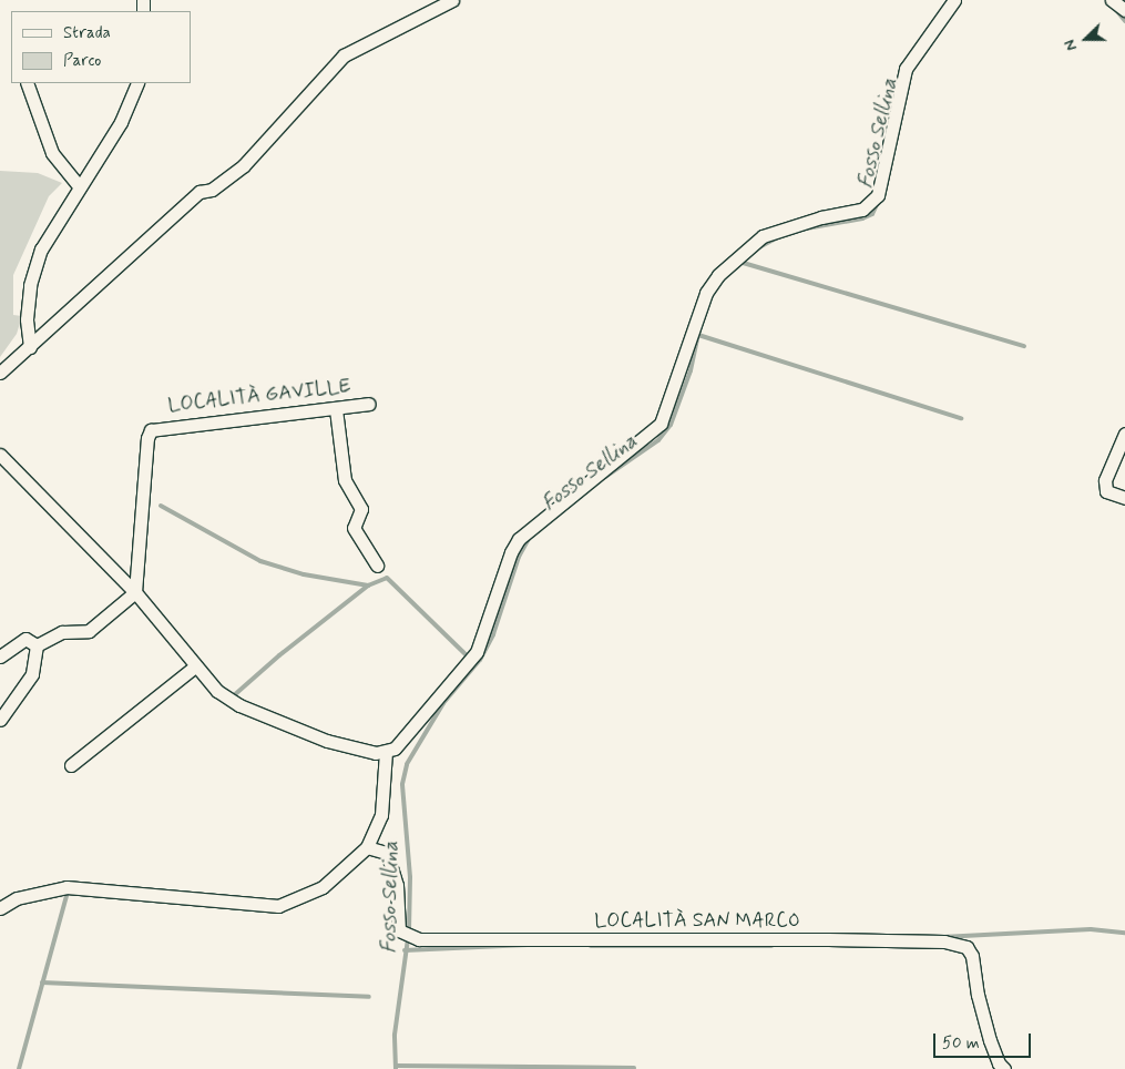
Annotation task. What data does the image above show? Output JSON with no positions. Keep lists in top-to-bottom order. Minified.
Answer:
{"streets":{"street":["LOCALITÀ GAVILLE","LOCALITÀ SAN MARCO"]},"water":["Fosso Sellina"],"legend":["Strada","Parco"],"scale_bar":"50 m","north":"left"}
